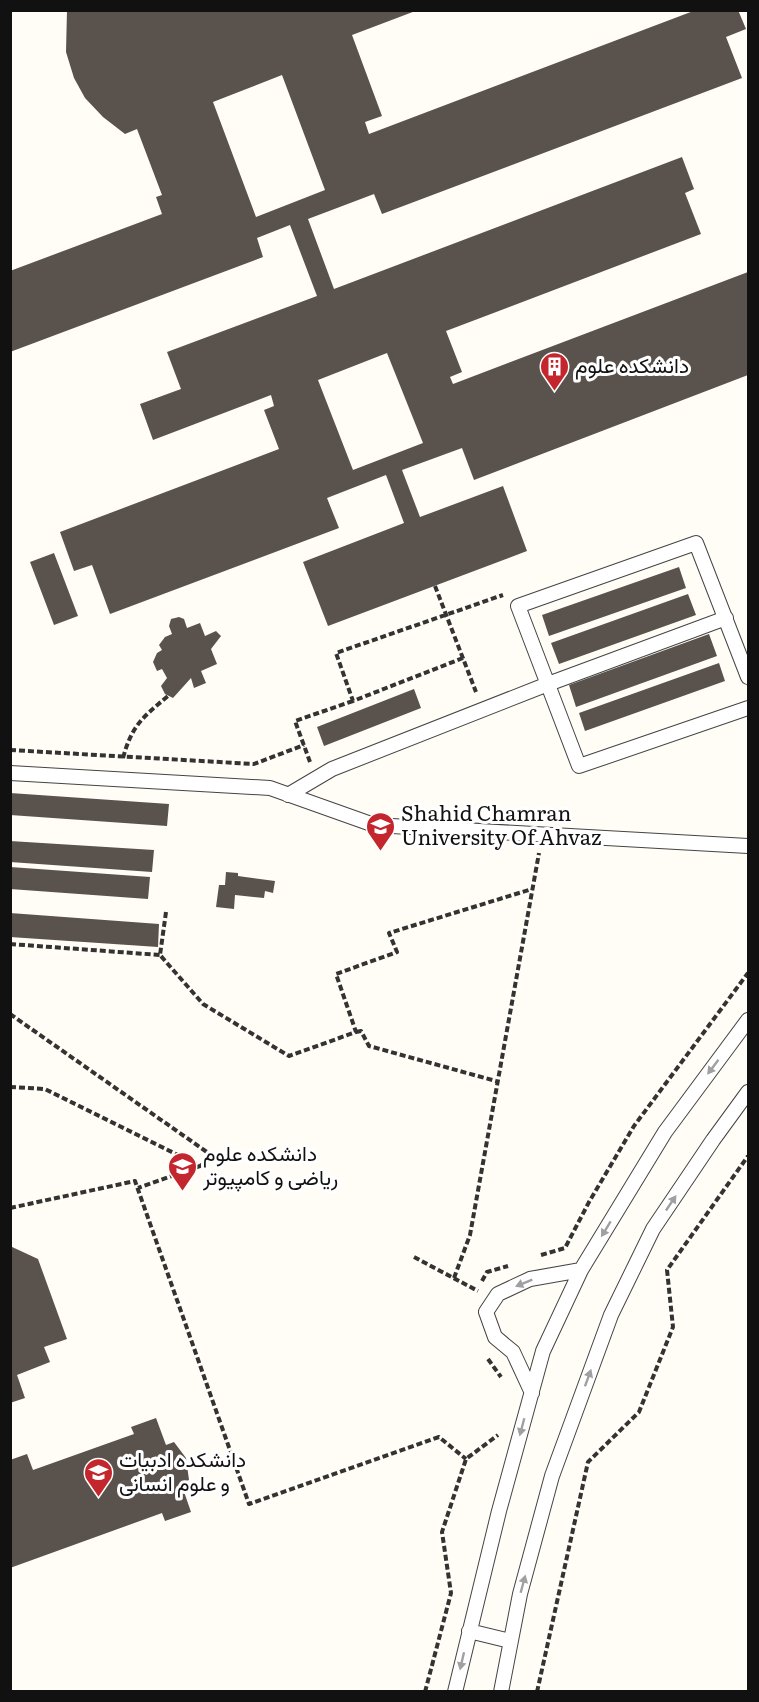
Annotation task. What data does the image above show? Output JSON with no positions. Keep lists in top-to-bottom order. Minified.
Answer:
{"places":{"building":["دانشکده علوم"],"school or university":["Shahid Chamran University Of Ahvaz","دانشکده علوم ریاضی و کامپیوتر","دانشکده ادبیات و علوم انسانی"]}}
